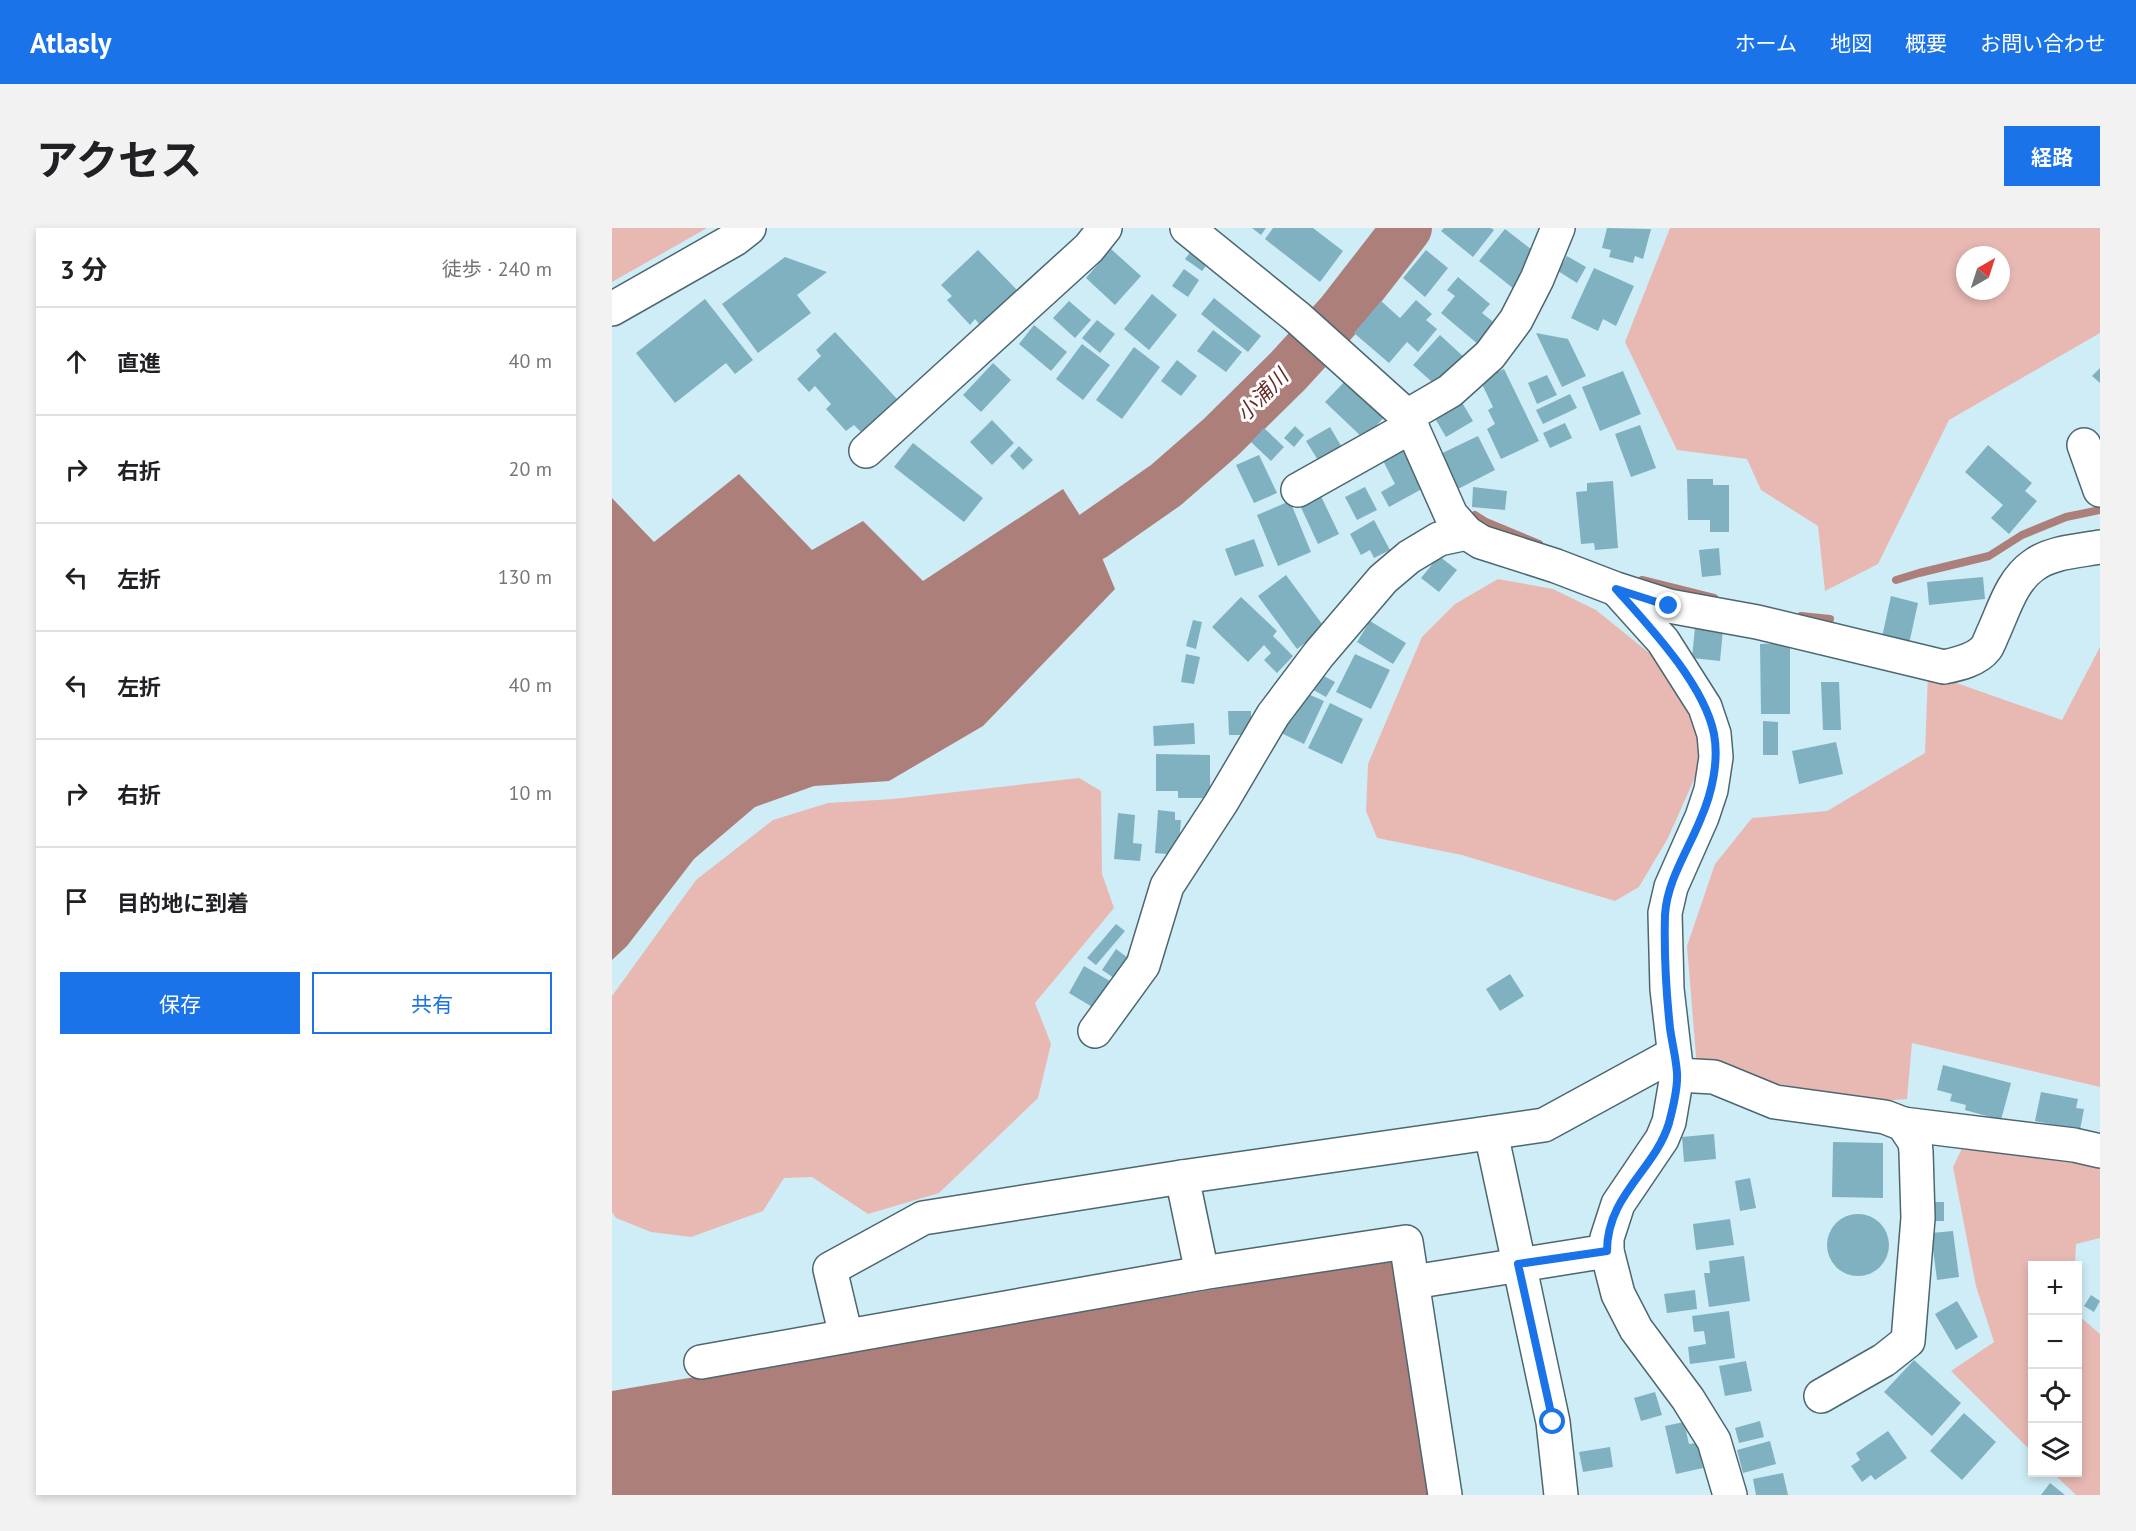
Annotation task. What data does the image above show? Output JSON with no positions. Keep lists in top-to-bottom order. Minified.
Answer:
{"water":["小浦川"],"north":"top right","page":{"header":"Atlasly","nav":["ホーム","地図","概要","お問い合わせ"],"title":"アクセス","buttons":["経路",["保存","共有"]],"heading":["3 分","徒歩 · 240 m"],"list":[["直進","40 m"],["右折","20 m"],["左折","130 m"],["左折","40 m"],["右折","10 m"],"目的地に到着"],"map_buttons":["+","−"]}}
